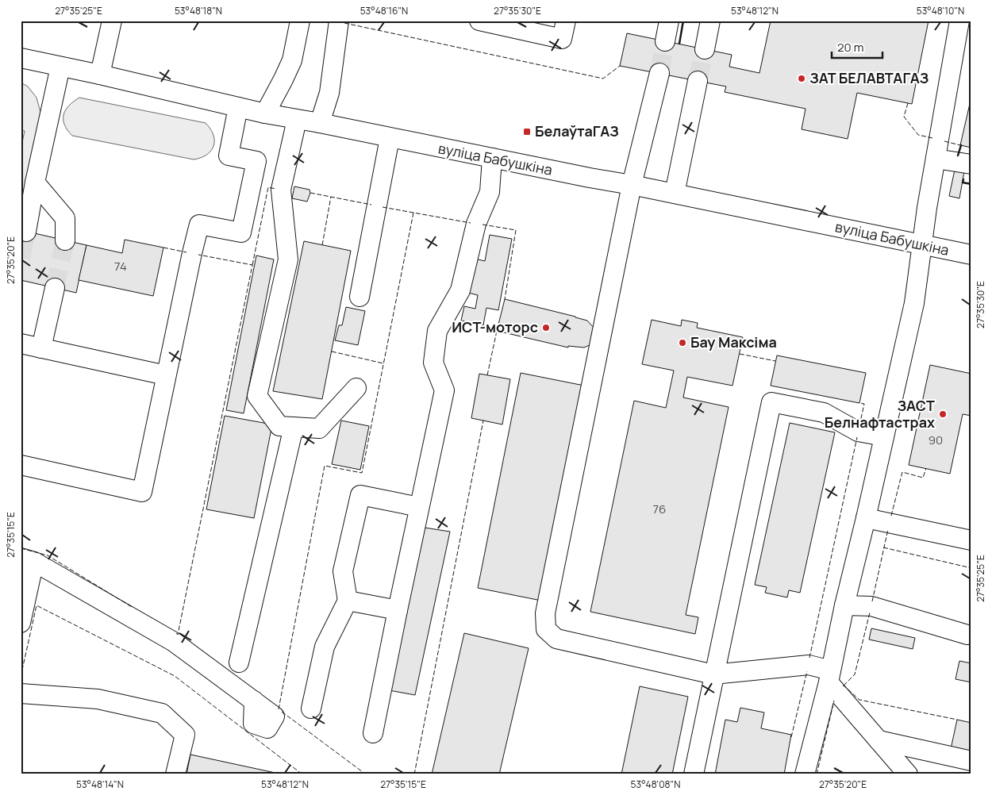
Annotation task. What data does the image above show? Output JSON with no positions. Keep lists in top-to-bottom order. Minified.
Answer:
{"streets":{"street":["вуліца Бабушкіна"]},"places":{"other":["ЗАТ БЕЛАВТАГАЗ","ИСТ-моторс","Бау Максіма","ЗАСТ Белнафтастрах"],"transit":["БелаўтаГАЗ"]},"house_numbers":["74","90","76"],"scale_bar":"20 m","coordinates":["27°35'25\"E","53°48'18\"N","53°48'16\"N","27°35'30\"E","53°48'12\"N","53°48'10\"N","27°35'20\"E","27°35'15\"E","53°48'14\"N","53°48'08\"N"]}
